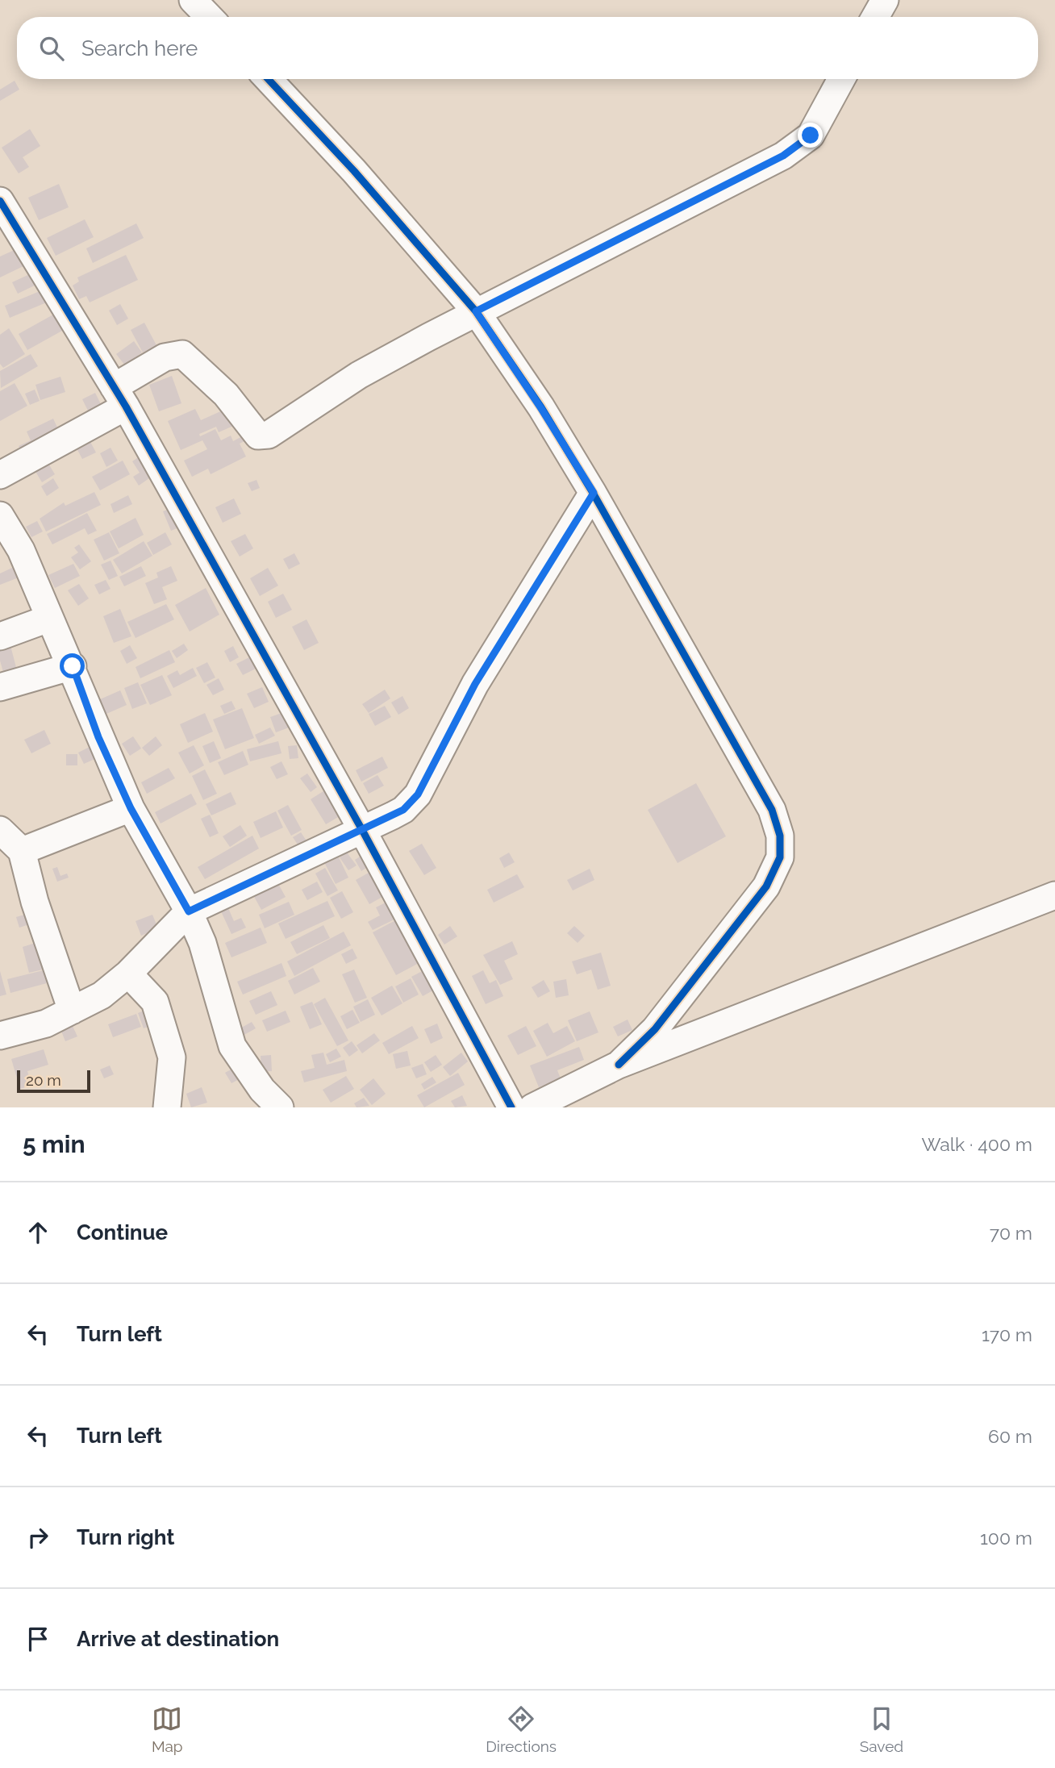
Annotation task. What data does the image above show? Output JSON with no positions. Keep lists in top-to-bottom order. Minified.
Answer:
{"scale_bar":"20 m","page":{"search":"Search here","scale":"20 m","heading":["5 min","Walk · 400 m"],"list":[["Continue","70 m"],["Turn left","170 m"],["Turn left","60 m"],["Turn right","100 m"],"Arrive at destination"],"nav":["Map","Directions","Saved"]}}
